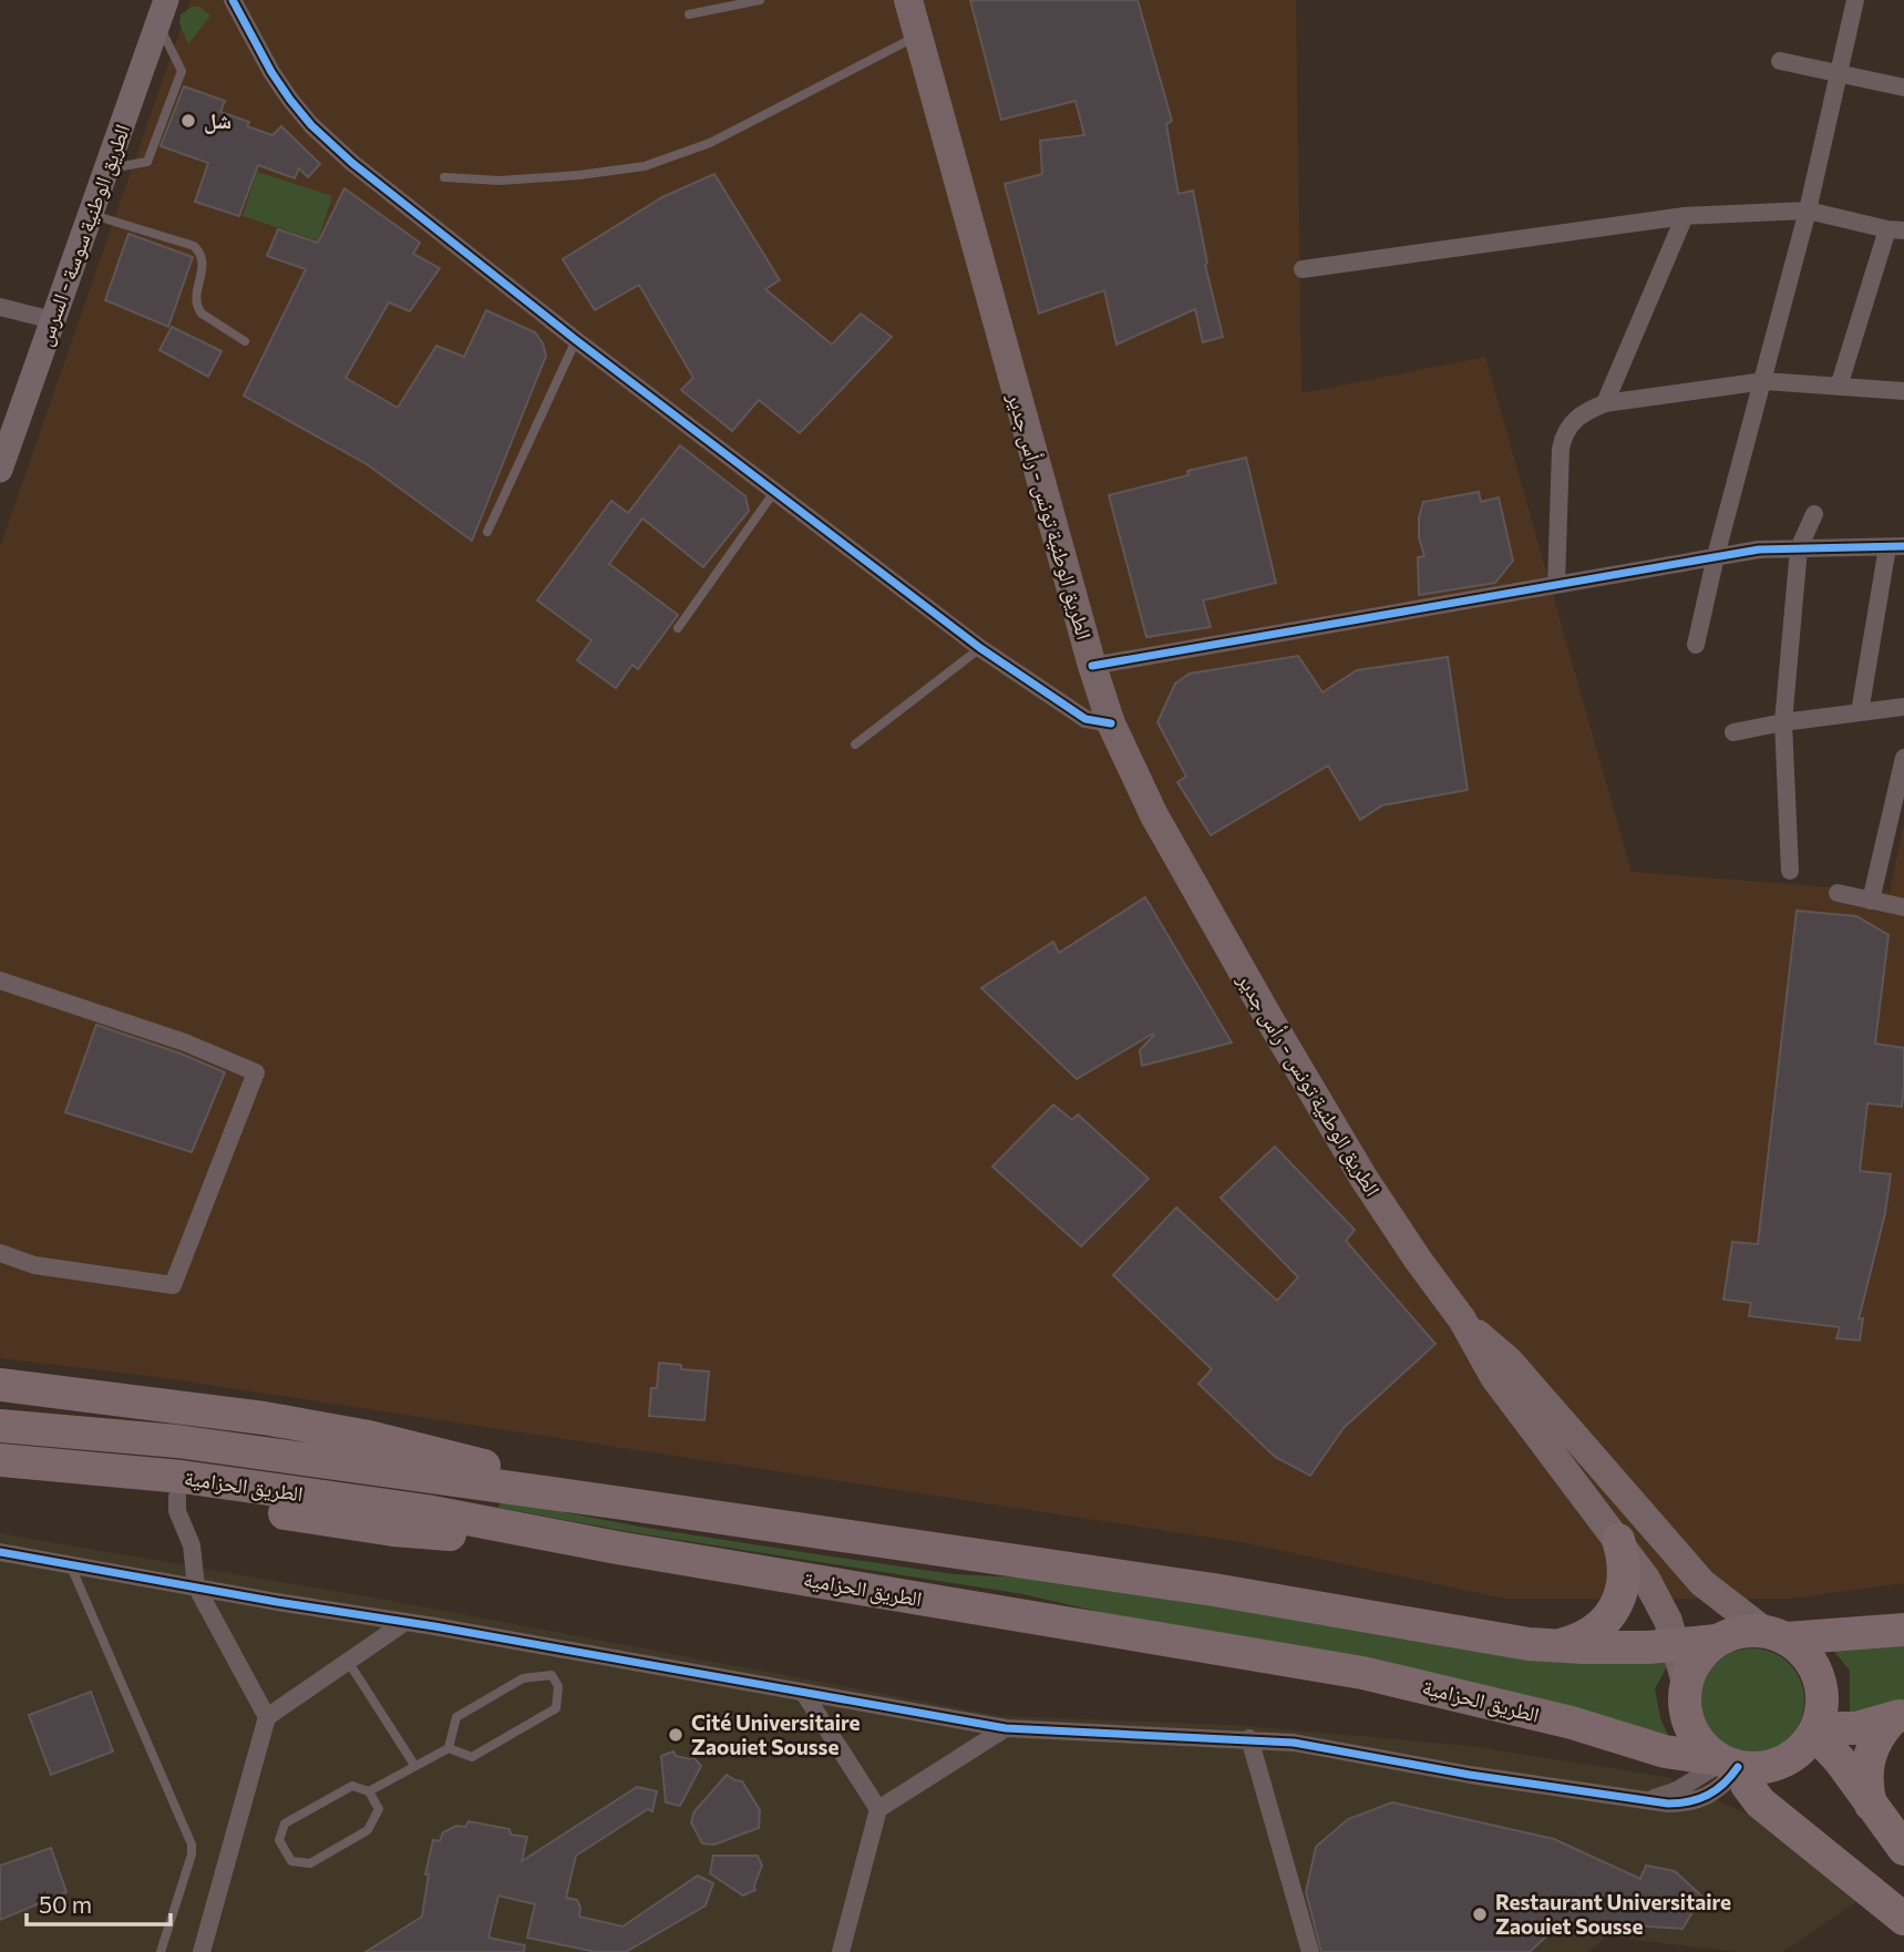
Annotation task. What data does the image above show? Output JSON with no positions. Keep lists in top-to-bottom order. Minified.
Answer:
{"streets":{"highway":["الطريق الحزامية"],"main road":["الطريق الوطنية سوسة - السرس","الطريق الوطنية تونس - رأس جدير"]},"crossings":[["الطريق الوطنية تونس - رأس جدير","الطريق الحزامية"]],"places":["شل","Cité Universitaire Zaouiet Sousse","Restaurant Universitaire Zaouiet Sousse"],"scale_bar":"50 m"}
